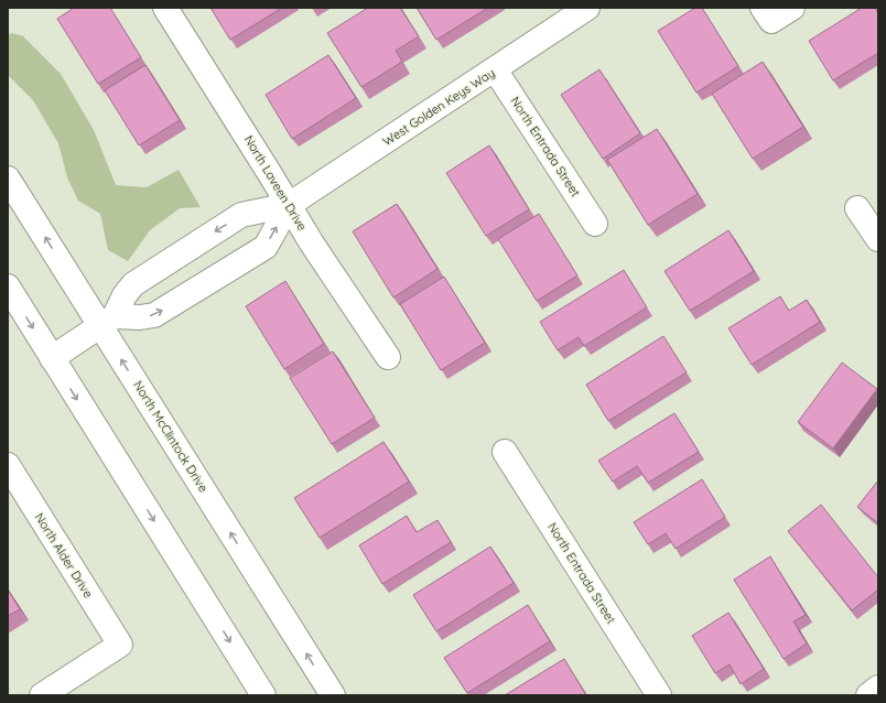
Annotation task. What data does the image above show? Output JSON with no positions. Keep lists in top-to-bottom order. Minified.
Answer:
{"streets":{"street":["West Golden Keys Way","North Entrada Street","North Laveen Drive","North McClintock Drive","North Alder Drive"]},"crossings":[["West Golden Keys Way","North Entrada Street"],["West Golden Keys Way","North Laveen Drive"],["West Golden Keys Way","North McClintock Drive"]]}
